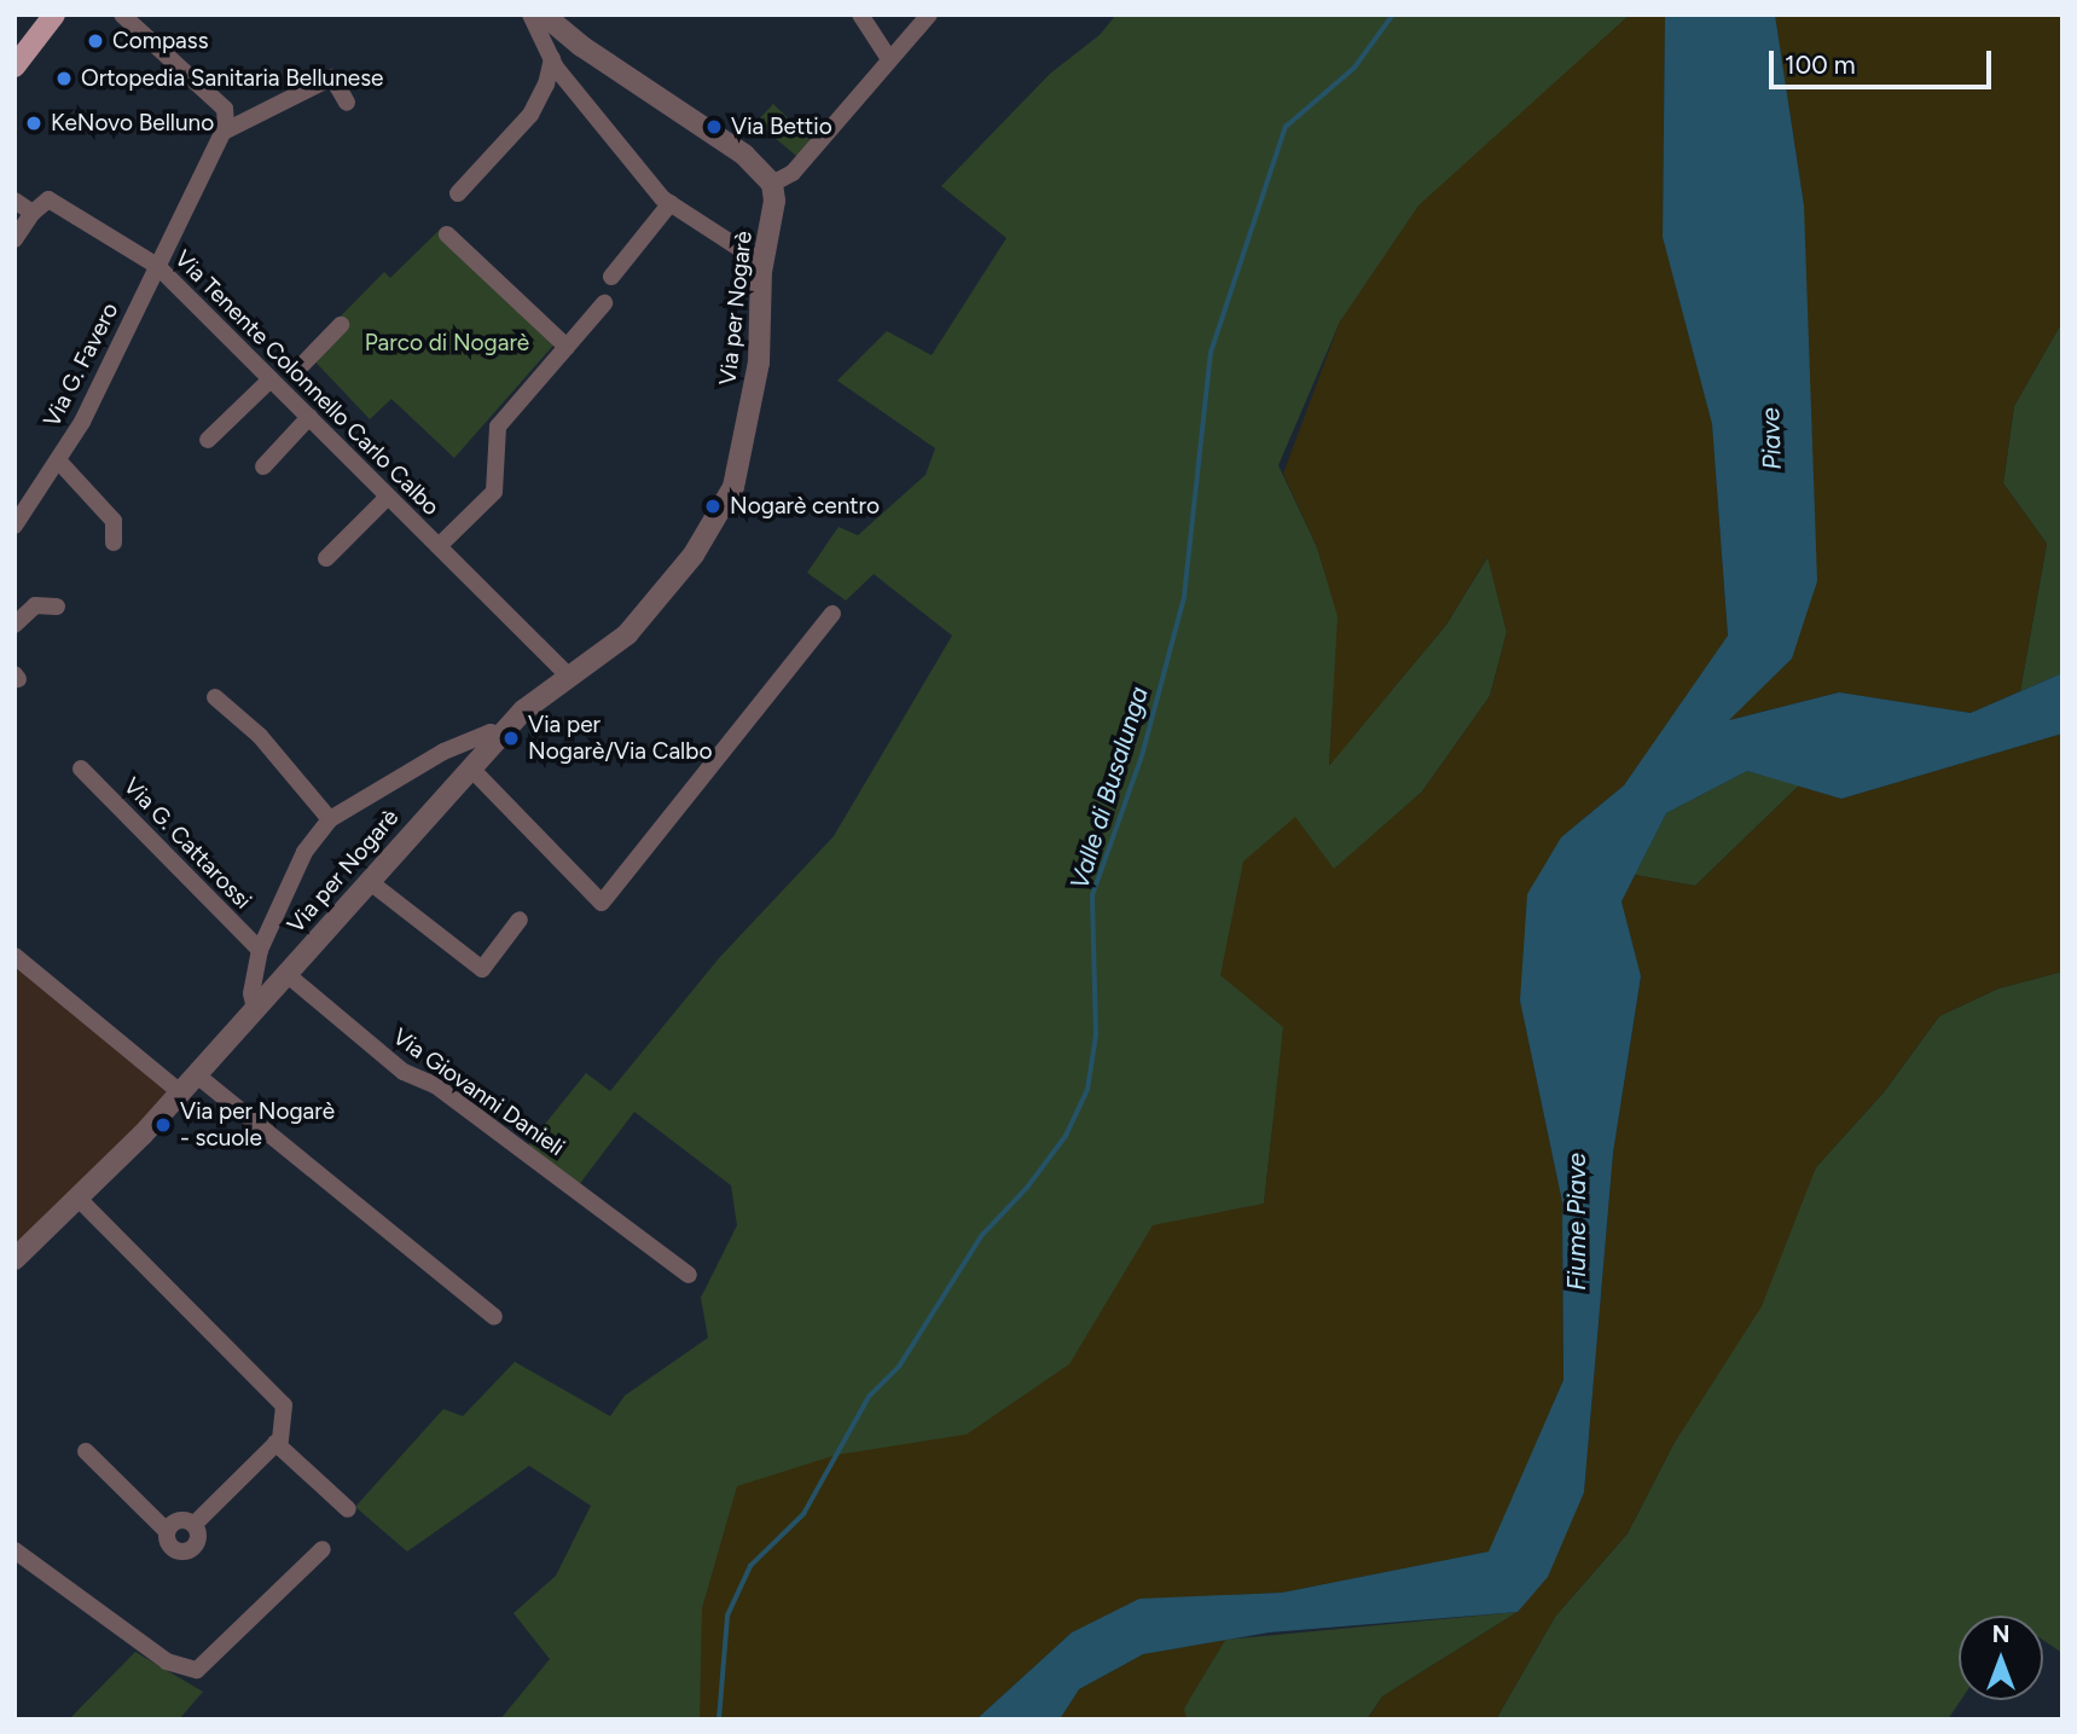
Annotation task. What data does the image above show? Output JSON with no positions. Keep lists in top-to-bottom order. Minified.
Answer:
{"streets":{"street":["Via per Nogarè","Via G. Favero","Via Tenente Colonnello Carlo Calbo","Via G. Cattarossi","Via Giovanni Danieli"]},"crossings":[["Via per Nogarè","Via Tenente Colonnello Carlo Calbo"],["Via per Nogarè","Via G. Cattarossi"],["Via per Nogarè","Via Giovanni Danieli"],["Via G. Favero","Via Tenente Colonnello Carlo Calbo"]],"water":["Piave","Valle di Busalunga","Fiume Piave"],"parks":["Parco di Nogarè"],"places":["Compass","Ortopedia Sanitaria Bellunese","KeNovo Belluno","Via Bettio","Nogarè centro","Via per Nogarè/Via Calbo","Via per Nogarè - scuole"],"scale_bar":"100 m","north":"top"}
